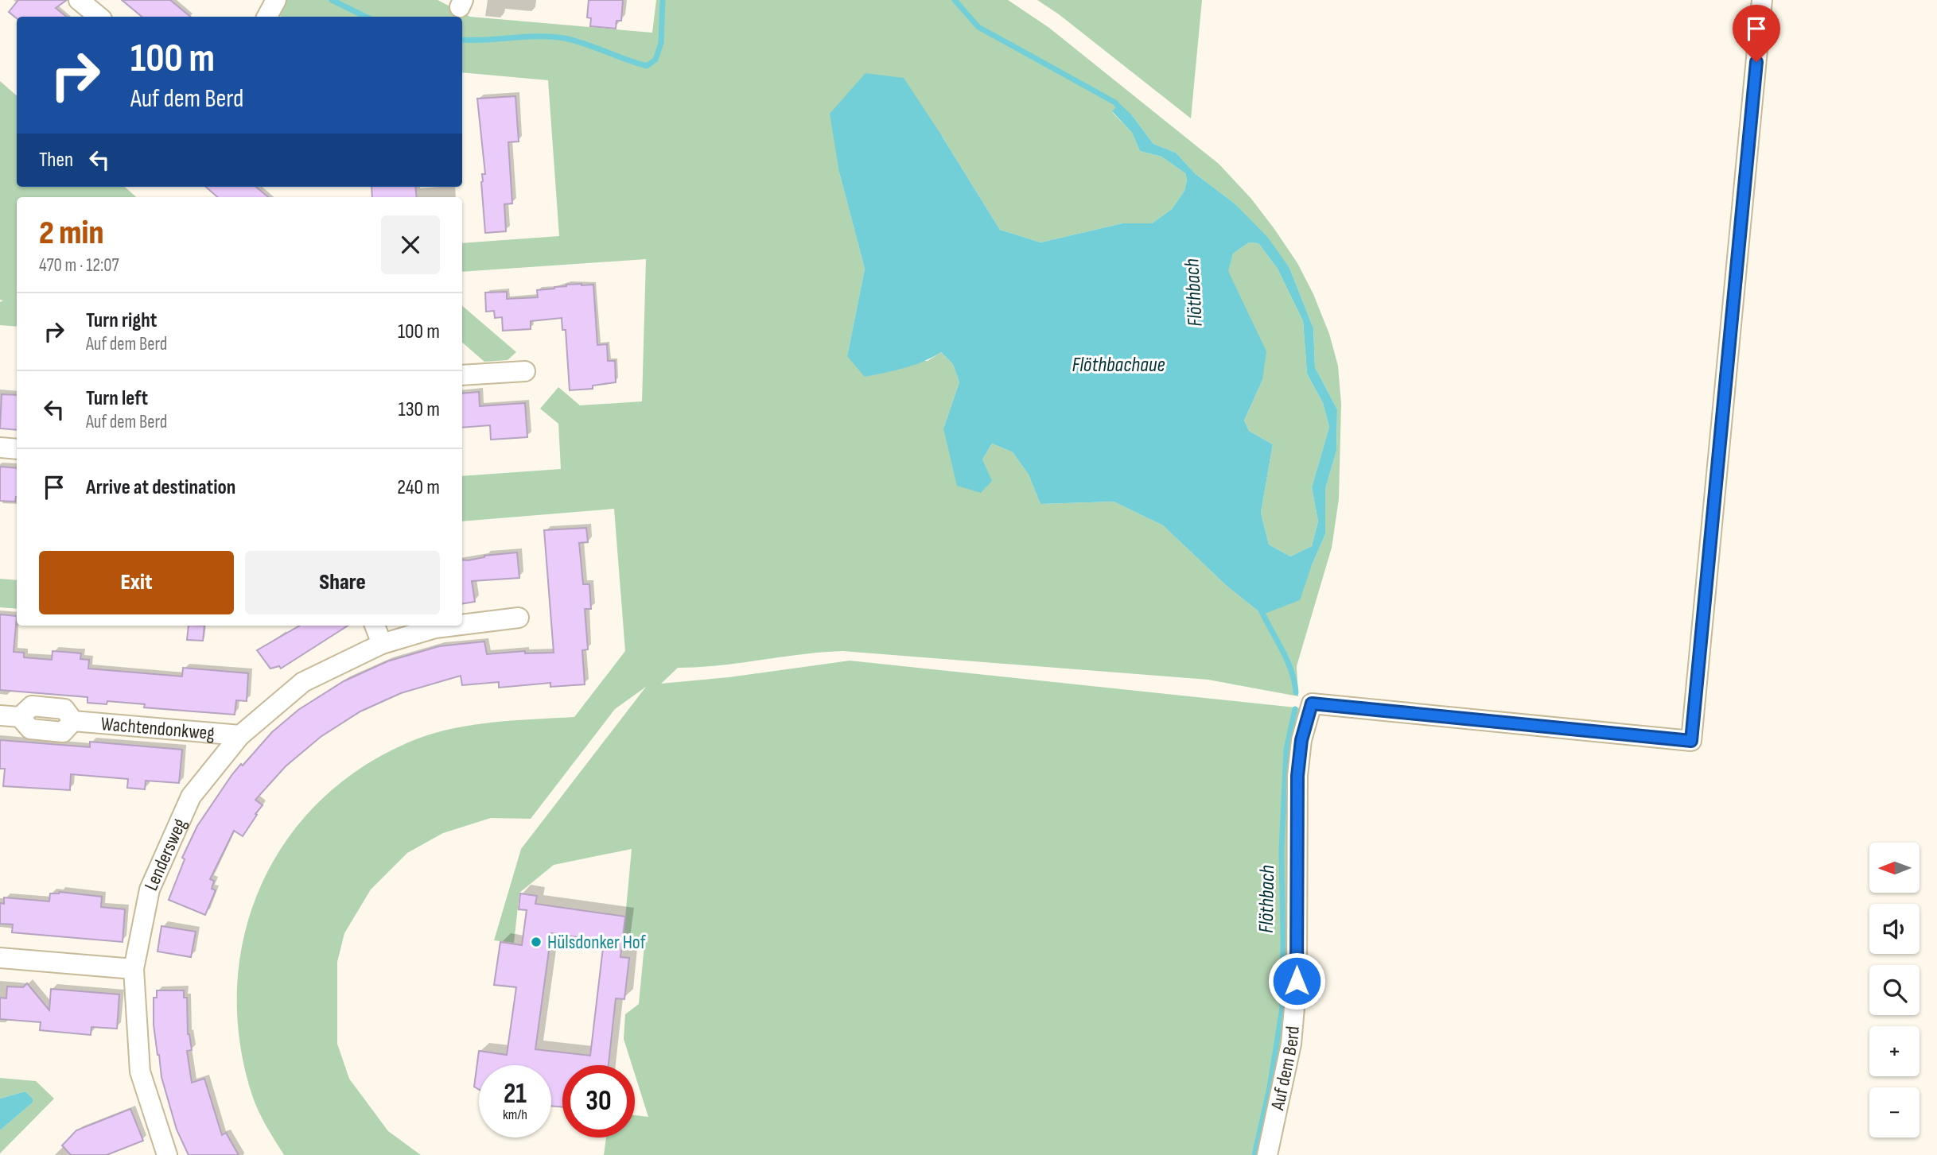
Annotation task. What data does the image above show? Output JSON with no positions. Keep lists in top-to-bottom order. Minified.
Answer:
{"streets":{"street":["Wachtendonkweg","Lendersweg","Auf dem Berd"]},"crossings":[["Wachtendonkweg","Lendersweg"]],"water":["Flöthbach","Flöthbachaue"],"places":["Hülsdonker Hof"],"north":"left","page":{"turn":["100 m","Auf dem Berd"],"then":"Then","heading":["2 min","470 m · 12:07"],"list":[{"name":"Turn right","note":"Auf dem Berd","value":"100 m"},{"name":"Turn left","note":"Auf dem Berd","value":"130 m"},{"name":"Arrive at destination","value":"240 m"}],"buttons":["Exit","Share"],"map_buttons":["+","−"],"speed":"21 km/h","limit":"30"}}
